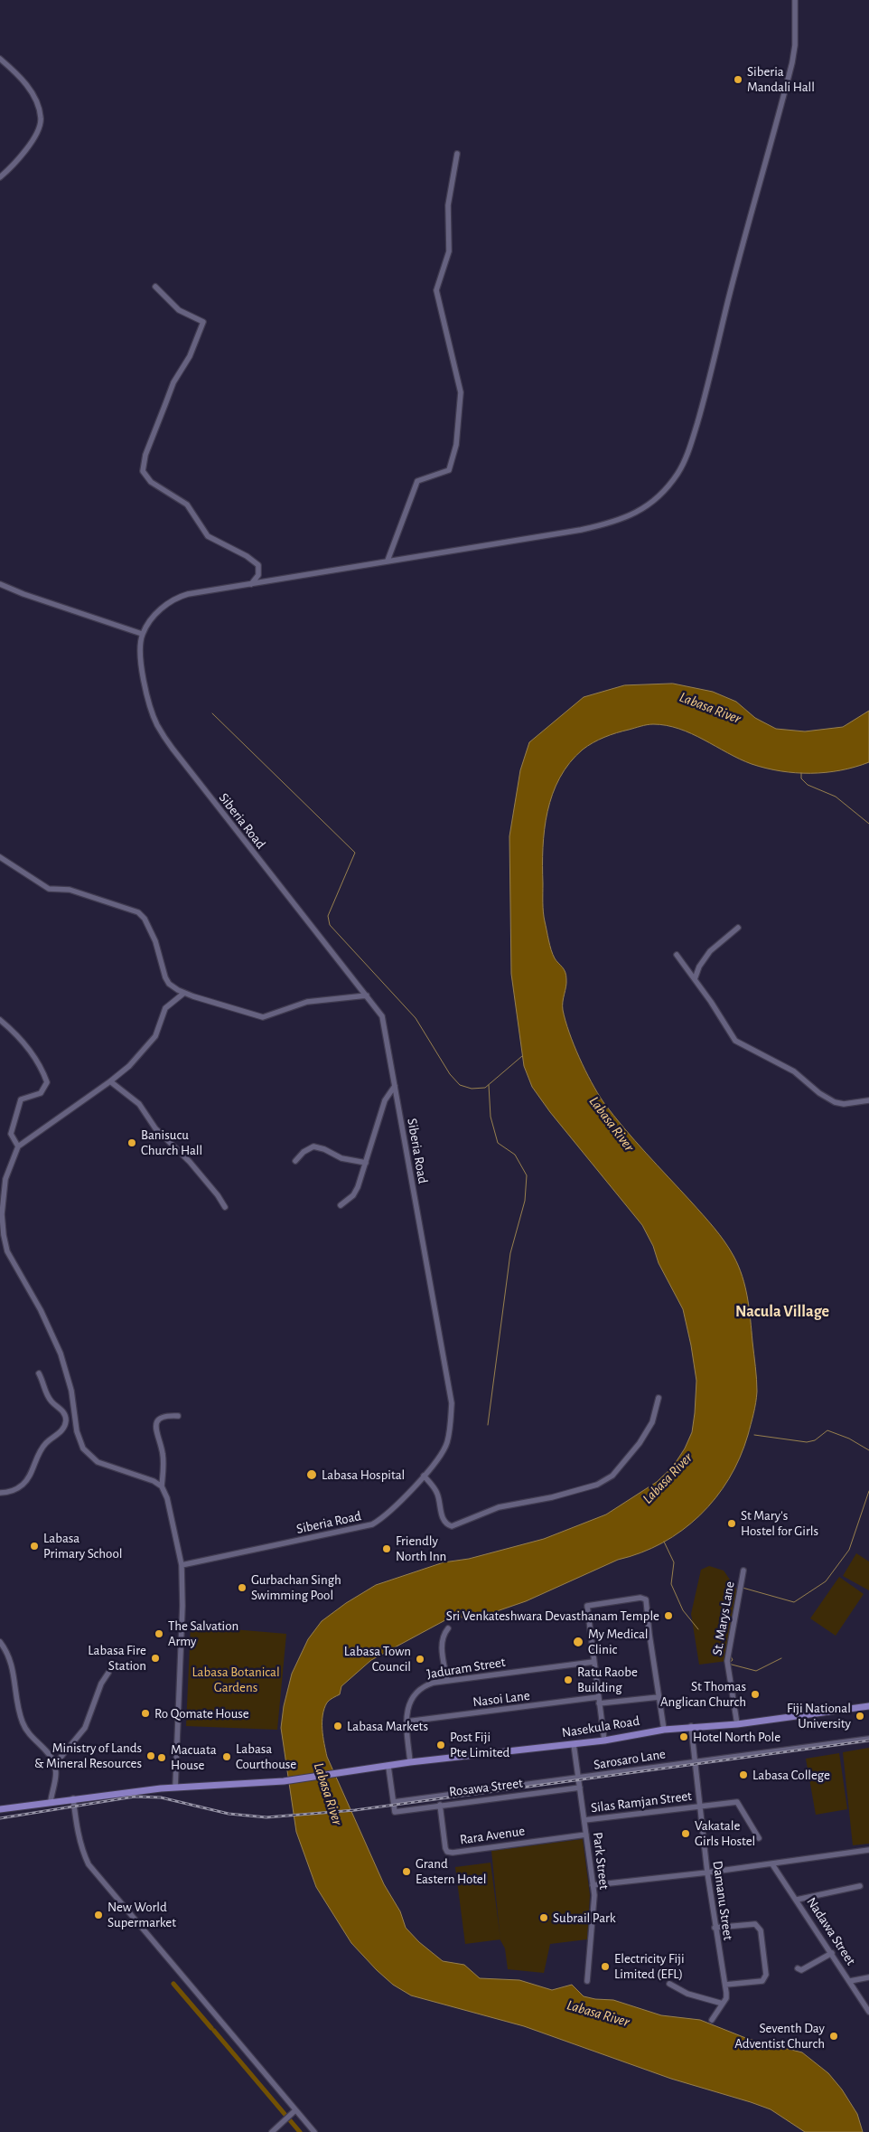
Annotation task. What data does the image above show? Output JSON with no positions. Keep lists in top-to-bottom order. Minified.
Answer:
{"streets":{"main road":["Nasekula Road"],"street":["Siberia Road","St. Marys Lane","Jaduram Street","Nasoi Lane","Sarosaro Lane","Rosawa Street","Silas Ramjan Street","Rara Avenue","Park Street","Damanu Street","Nadawa Street"]},"crossings":[["St. Marys Lane","Nasekula Road"],["Jaduram Street","Nasoi Lane"],["Jaduram Street","Nasekula Road"],["Nasekula Road","Park Street"],["Nasekula Road","Damanu Street"],["Sarosaro Lane","Rosawa Street"],["Sarosaro Lane","Park Street"],["Sarosaro Lane","Damanu Street"],["Rosawa Street","Rara Avenue"],["Rosawa Street","Park Street"],["Silas Ramjan Street","Park Street"],["Silas Ramjan Street","Damanu Street"],["Rara Avenue","Park Street"]],"districts":["Nacula Village"],"water":["Labasa River"],"parks":["Labasa Botanical Gardens"],"places":["Siberia Mandali Hall","Banisucu Church Hall","Labasa Hospital","St Mary's Hostel for Girls","Labasa Primary School","Friendly North Inn","Gurbachan Singh Swimming Pool","Sri Venkateshwara Devasthanam Temple","The Salvation Army","My Medical Clinic","Labasa Fire Station","Labasa Town Council","Ratu Raobe Building","St Thomas Anglican Church","Ro Qomate House","Fiji National University","Labasa Markets","Hotel North Pole","Post Fiji Pte Limited","Ministry of Lands & Mineral Resources","Labasa Courthouse","Macuata House","Labasa College","Vakatale Girls Hostel","Grand Eastern Hotel","New World Supermarket","Subrail Park","Electricity Fiji Limited (EFL)","Seventh Day Adventist Church"]}
